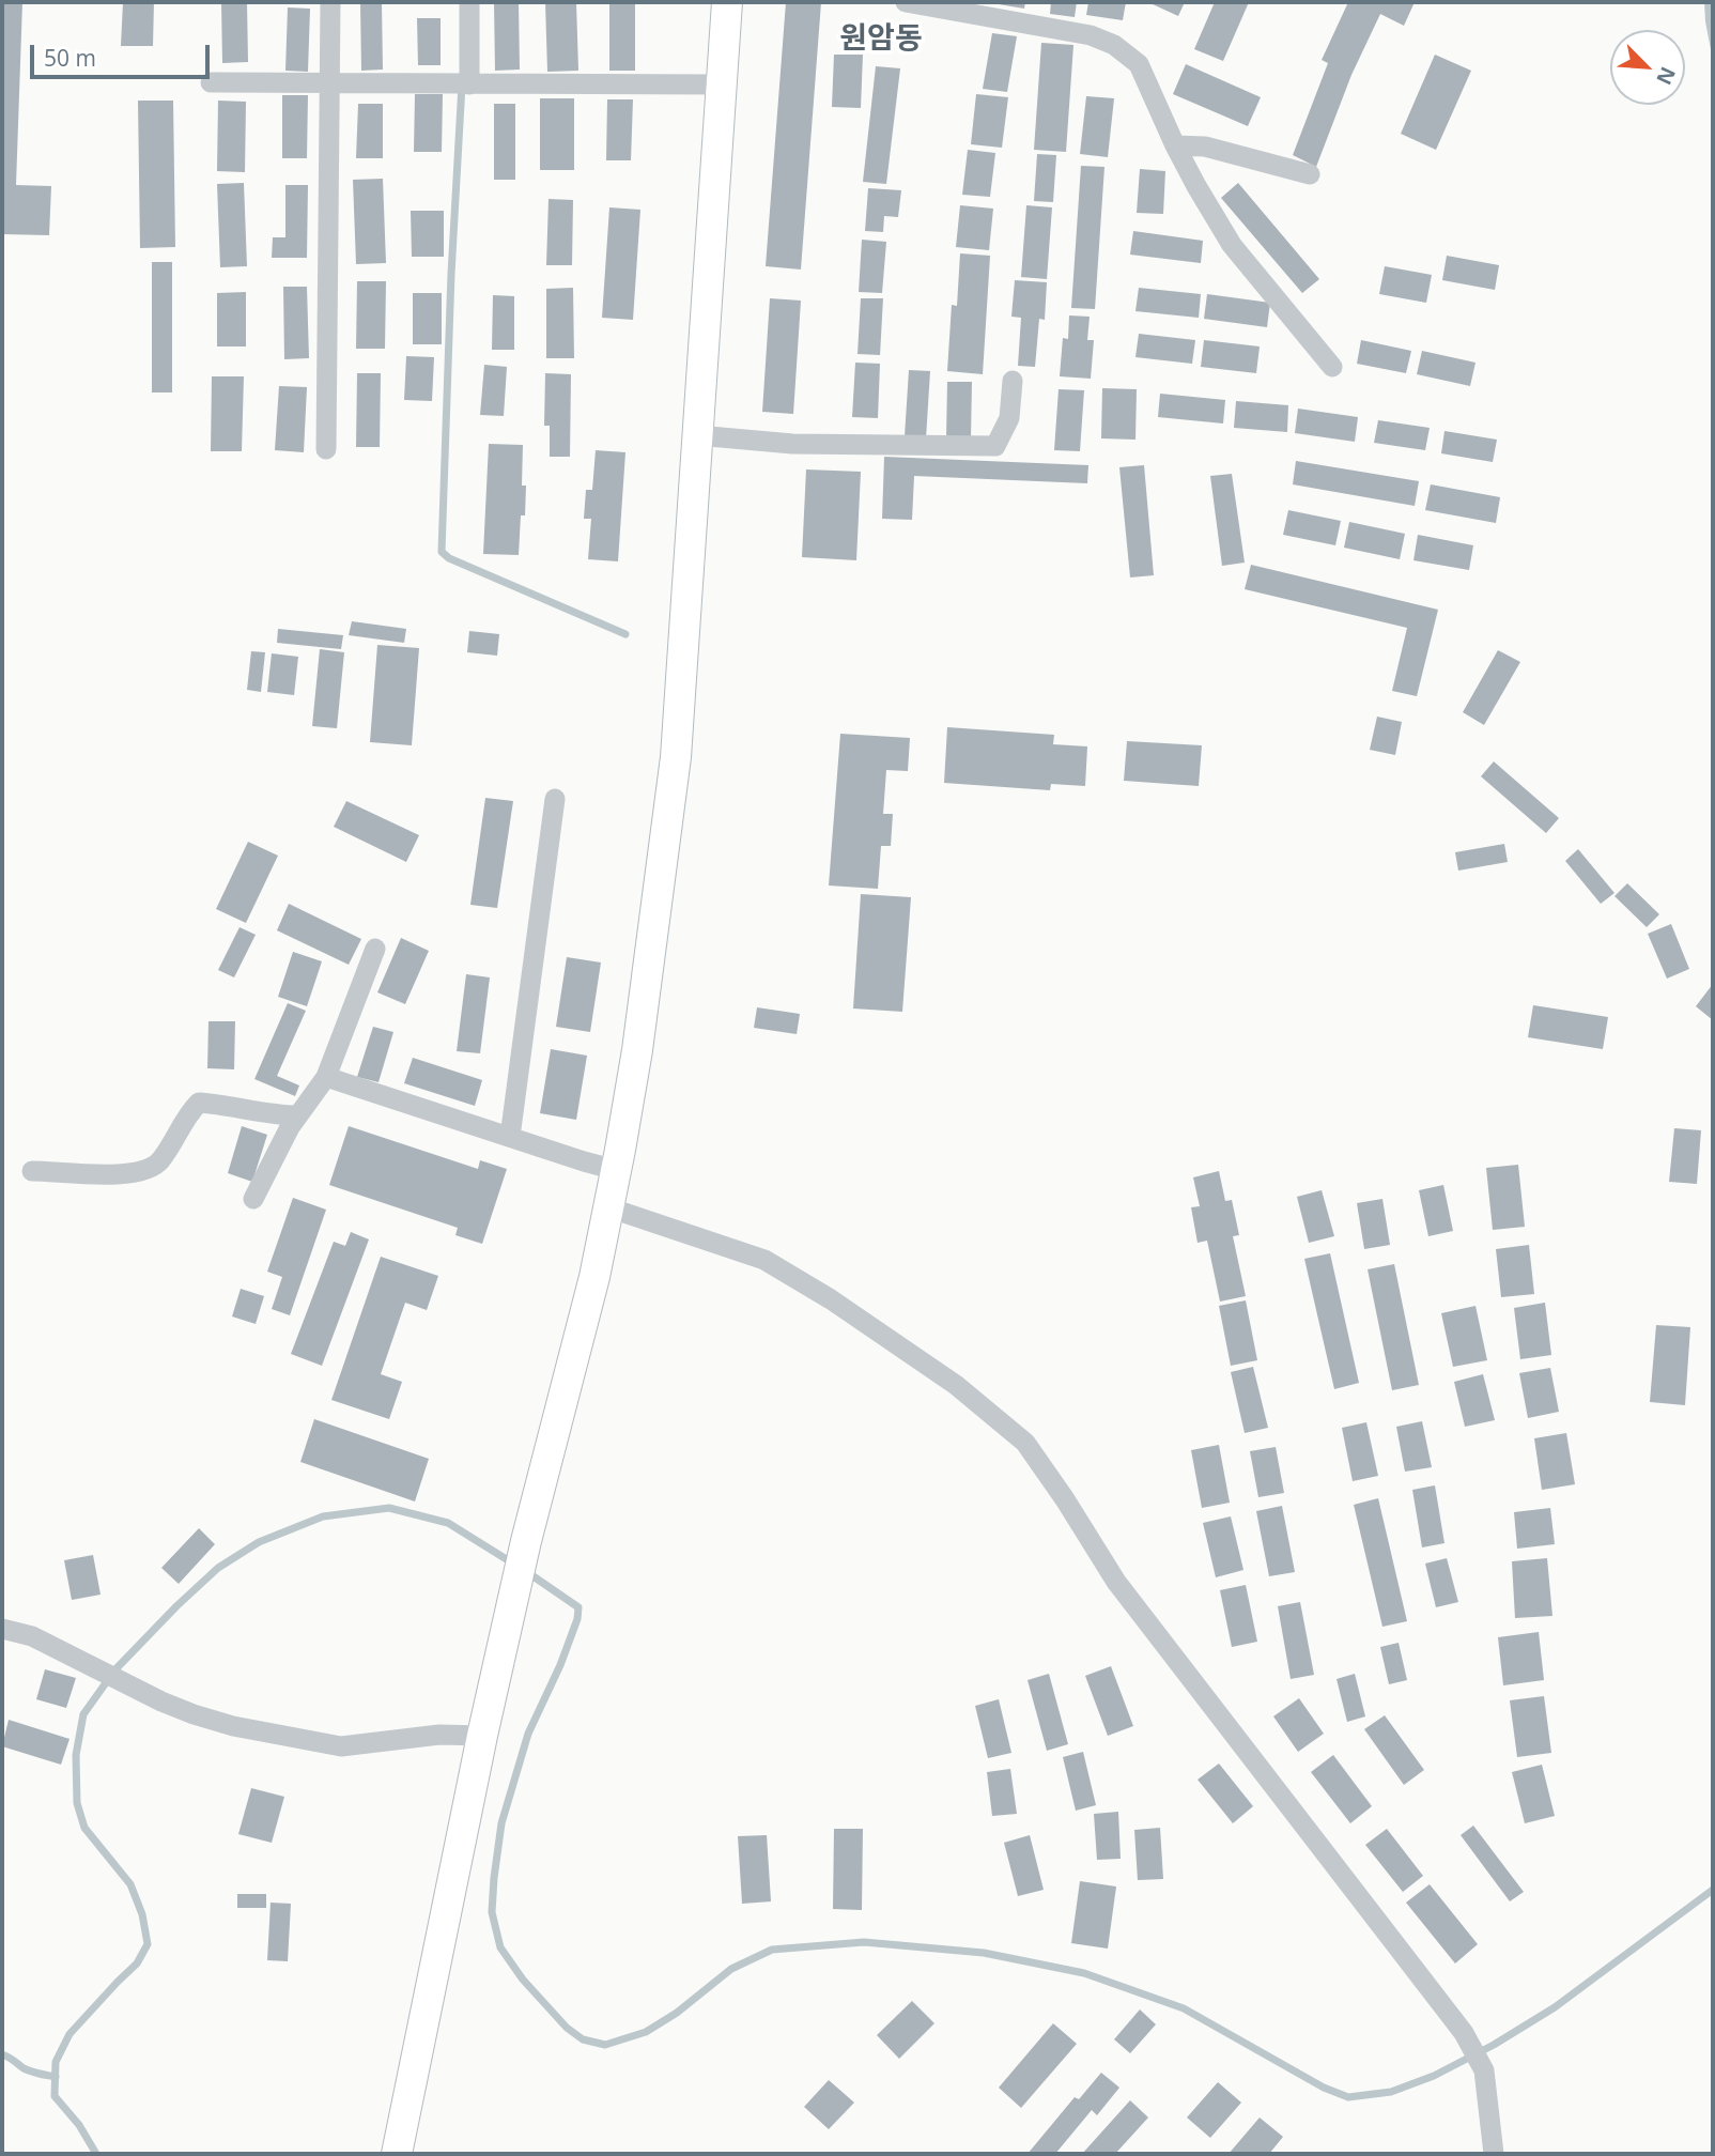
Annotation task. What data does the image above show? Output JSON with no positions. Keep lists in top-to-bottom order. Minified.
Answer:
{"districts":["원암동"],"scale_bar":"50 m","north":"bottom right"}
